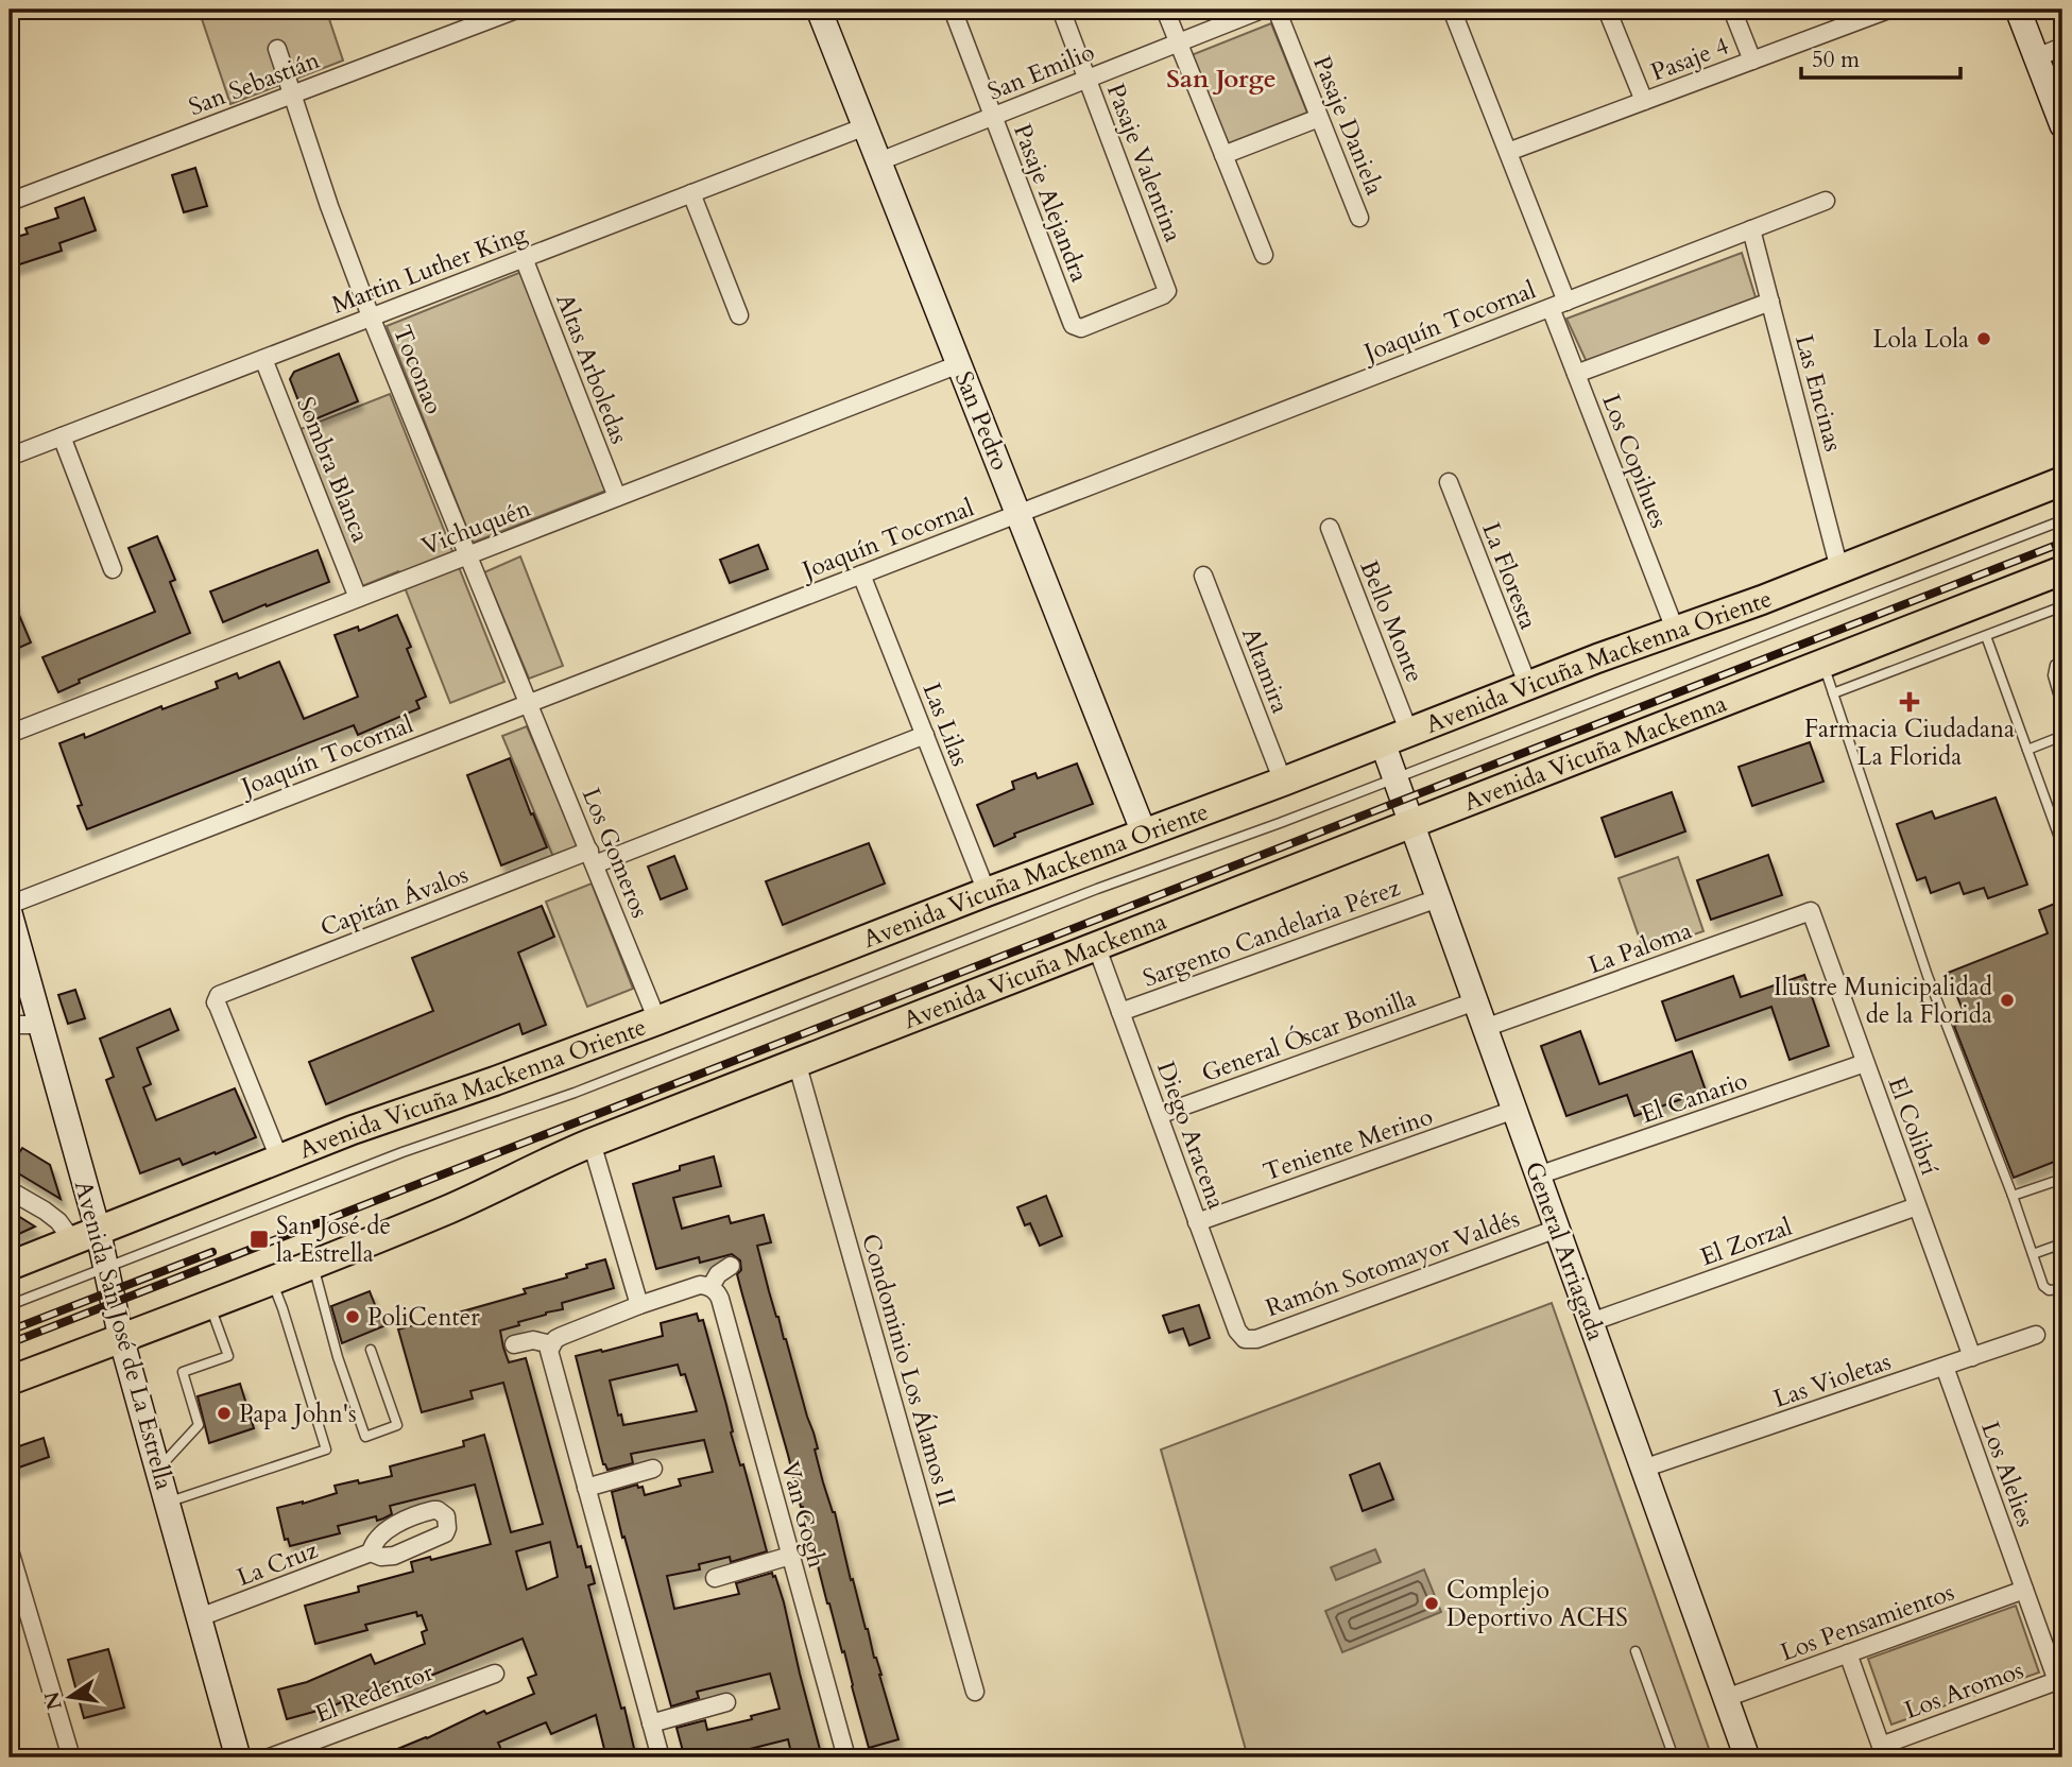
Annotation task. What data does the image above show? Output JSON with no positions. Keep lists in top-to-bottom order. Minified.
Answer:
{"streets":{"main road":["Avenida Vicuña Mackenna Oriente","Avenida Vicuña Mackenna"],"street":["Pasaje 4","San Emilio","San Sebastián","Pasaje Daniela","Pasaje Valentina","Pasaje Alejandra","Martin Luther King","Joaquín Tocornal","Altas Arboledas","Toconao","Las Encinas","San Pedro","Los Copihues","Sombra Blanca","Vichuquén","La Floresta","Bello Monte","Altamira","Las Lilas","Los Gomeros","Capitán Ávalos","Sargento Candelaria Pérez","La Paloma","General Óscar Bonilla","El Canario","El Colibrí","Diego Aracena","Teniente Merino","El Zorzal","General Arriagada","Ramón Sotomayor Valdés","Avenida San José de La Estrella","Condominio Los Álamos II","Las Violetas","Los Alelies","Van Gogh","La Cruz","Los Pensamientos","Los Aromos","El Redentor"]},"crossings":[["Pasaje 4","Los Copihues"],["San Emilio","Pasaje Valentina"],["San Emilio","Pasaje Alejandra"],["San Emilio","San Pedro"],["San Sebastián","Toconao"],["Pasaje Valentina","Pasaje Alejandra"],["Martin Luther King","Altas Arboledas"],["Martin Luther King","Toconao"],["Martin Luther King","San Pedro"],["Martin Luther King","Sombra Blanca"],["Joaquín Tocornal","Toconao"],["Joaquín Tocornal","Las Encinas"],["Joaquín Tocornal","San Pedro"],["Joaquín Tocornal","Los Copihues"],["Joaquín Tocornal","Las Lilas"],["Joaquín Tocornal","Los Gomeros"],["Altas Arboledas","Vichuquén"],["Toconao","Vichuquén"],["Toconao","Los Gomeros"],["Las Encinas","Avenida Vicuña Mackenna Oriente"],["San Pedro","Vichuquén"],["San Pedro","Avenida Vicuña Mackenna Oriente"],["Los Copihues","Avenida Vicuña Mackenna Oriente"],["Sombra Blanca","Vichuquén"],["La Floresta","Avenida Vicuña Mackenna Oriente"],["Bello Monte","Avenida Vicuña Mackenna Oriente"],["Avenida Vicuña Mackenna Oriente","Altamira"],["Avenida Vicuña Mackenna Oriente","Las Lilas"],["Avenida Vicuña Mackenna Oriente","Los Gomeros"],["Avenida Vicuña Mackenna Oriente","Capitán Ávalos"],["Avenida Vicuña Mackenna Oriente","General Arriagada"],["Avenida Vicuña Mackenna Oriente","Avenida San José de La Estrella"],["Las Lilas","Capitán Ávalos"],["Avenida Vicuña Mackenna","Diego Aracena"],["Avenida Vicuña Mackenna","General Arriagada"],["Avenida Vicuña Mackenna","Avenida San José de La Estrella"],["Avenida Vicuña Mackenna","Condominio Los Álamos II"],["Los Gomeros","Capitán Ávalos"],["Sargento Candelaria Pérez","Diego Aracena"],["Sargento Candelaria Pérez","General Arriagada"],["La Paloma","El Colibrí"],["La Paloma","General Arriagada"],["General Óscar Bonilla","Diego Aracena"],["General Óscar Bonilla","General Arriagada"],["El Canario","El Colibrí"],["El Canario","General Arriagada"],["El Colibrí","El Zorzal"],["El Colibrí","Las Violetas"],["Diego Aracena","Teniente Merino"],["Diego Aracena","Ramón Sotomayor Valdés"],["Teniente Merino","General Arriagada"],["El Zorzal","General Arriagada"],["General Arriagada","Ramón Sotomayor Valdés"],["General Arriagada","Las Violetas"],["General Arriagada","Los Pensamientos"],["Avenida San José de La Estrella","La Cruz"],["Las Violetas","Los Alelies"],["Los Alelies","Los Pensamientos"],["Los Alelies","Los Aromos"],["Los Pensamientos","Los Aromos"]],"districts":["San Jorge"],"places":{"other":["Lola Lola","Ilustre Municipalidad de la Florida","PoliCenter","Papa John's","Complejo Deportivo ACHS"],"health":["Farmacia Ciudadana La Florida"],"transit":["San José de la Estrella"]},"scale_bar":"50 m","north":"left"}
